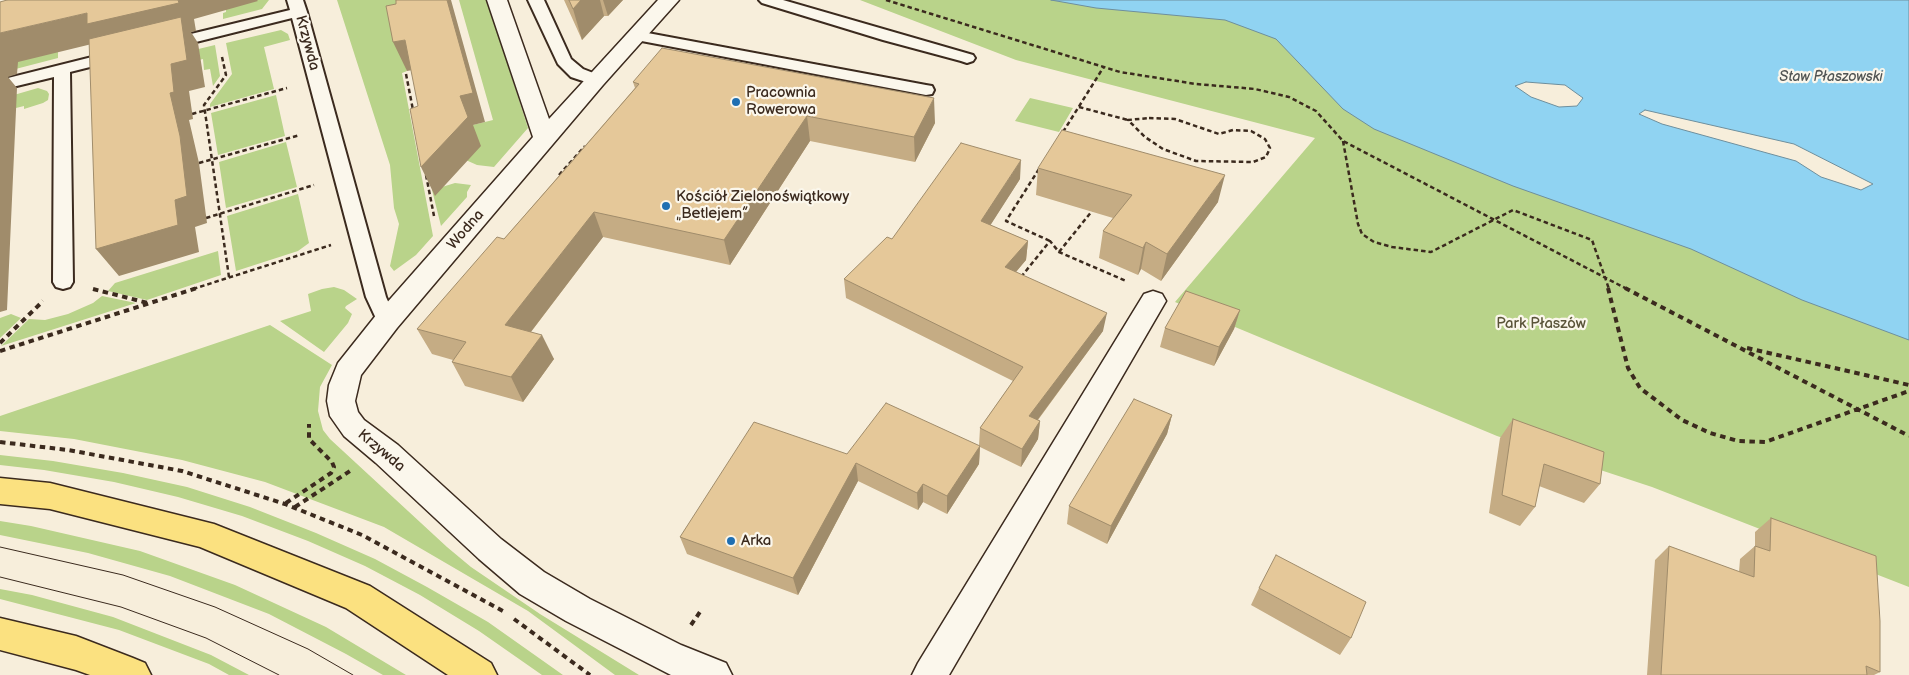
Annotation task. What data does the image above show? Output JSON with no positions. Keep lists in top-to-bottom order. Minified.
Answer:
{"streets":{"street":["Krzywda","Wodna"]},"crossings":[["Krzywda","Wodna"]],"water":["Staw Płaszowski"],"parks":["Park Płaszów"],"places":["Pracownia Rowerowa","Kościół Zielonoświątkowy „Betlejem”","Arka"]}
